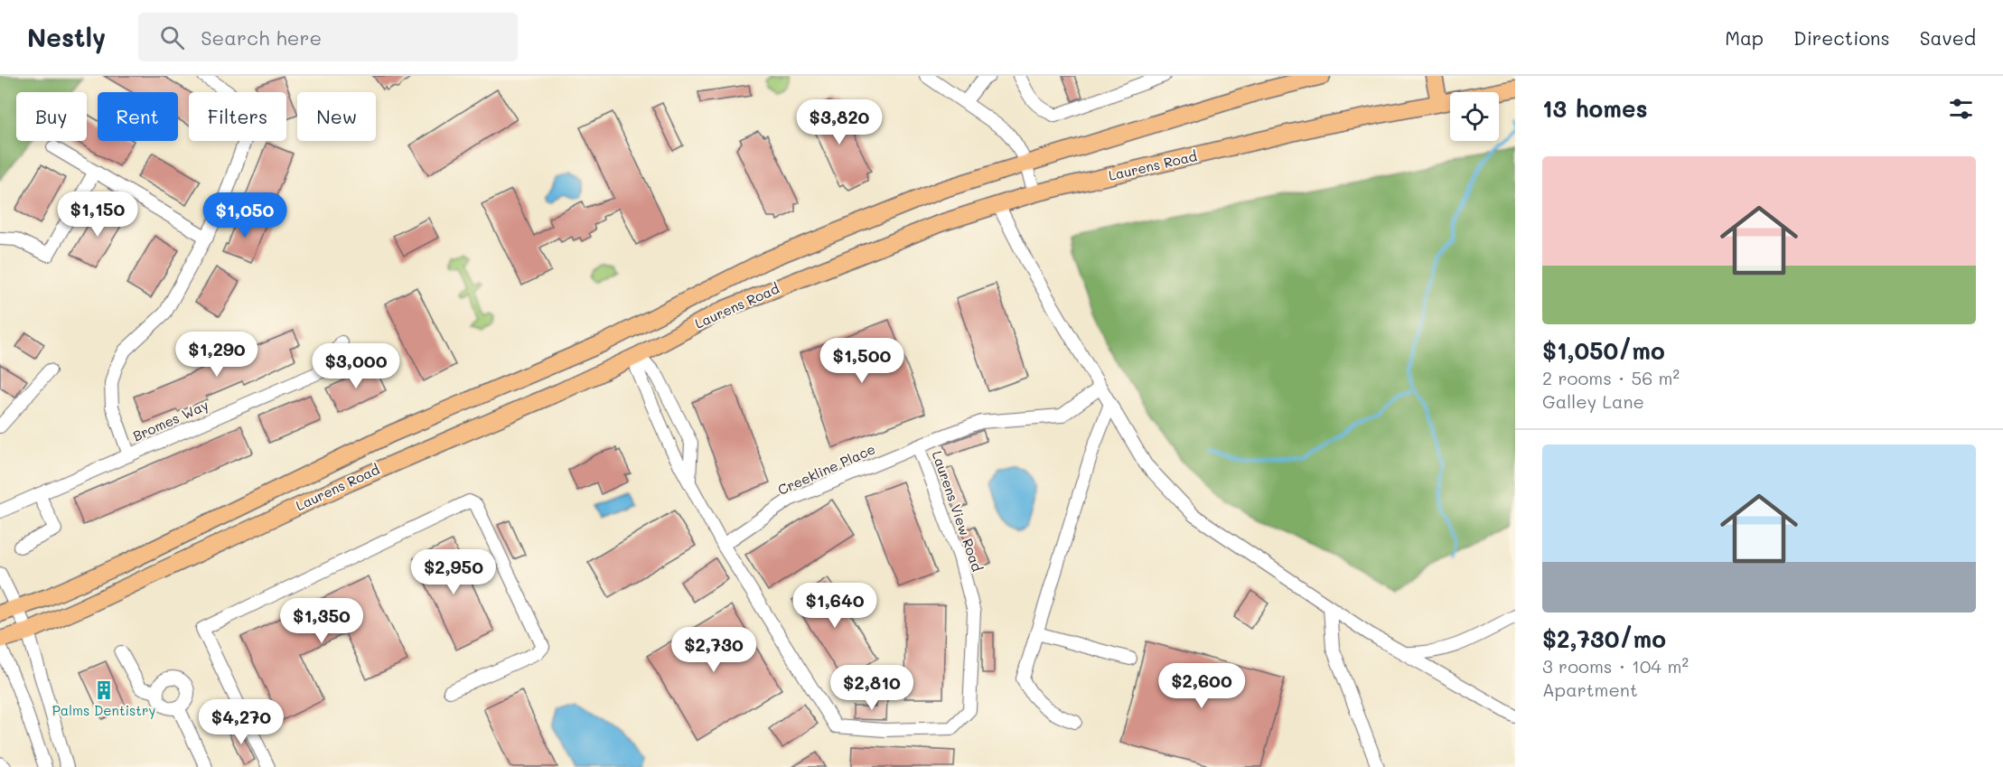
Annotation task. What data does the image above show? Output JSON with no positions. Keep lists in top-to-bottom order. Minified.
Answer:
{"streets":{"main road":["Laurens Road"],"street":["Bromes Way","Creekline Place","Laurens View Road"]},"crossings":[["Laurens Road","Laurens View Road"],["Creekline Place","Laurens View Road"]],"places":{"building":["Palms Dentistry"]},"page":{"header":"Nestly","search":"Search here","nav":["Map","Directions","Saved"],"heading":"13 homes","chip":["Buy","Rent","Filters","New"],"price":["$3,820","$1,150","$1,050","$1,290","$1,500","$3,000","$2,950","$1,640","$1,350","$2,730","$2,600","$2,810","$4,270"],"list":[{"name":"$1,050/mo","note":"2 rooms · 56 m² · Galley Lane"},{"name":"$2,730/mo","note":"3 rooms · 104 m² · Apartment"}]}}
